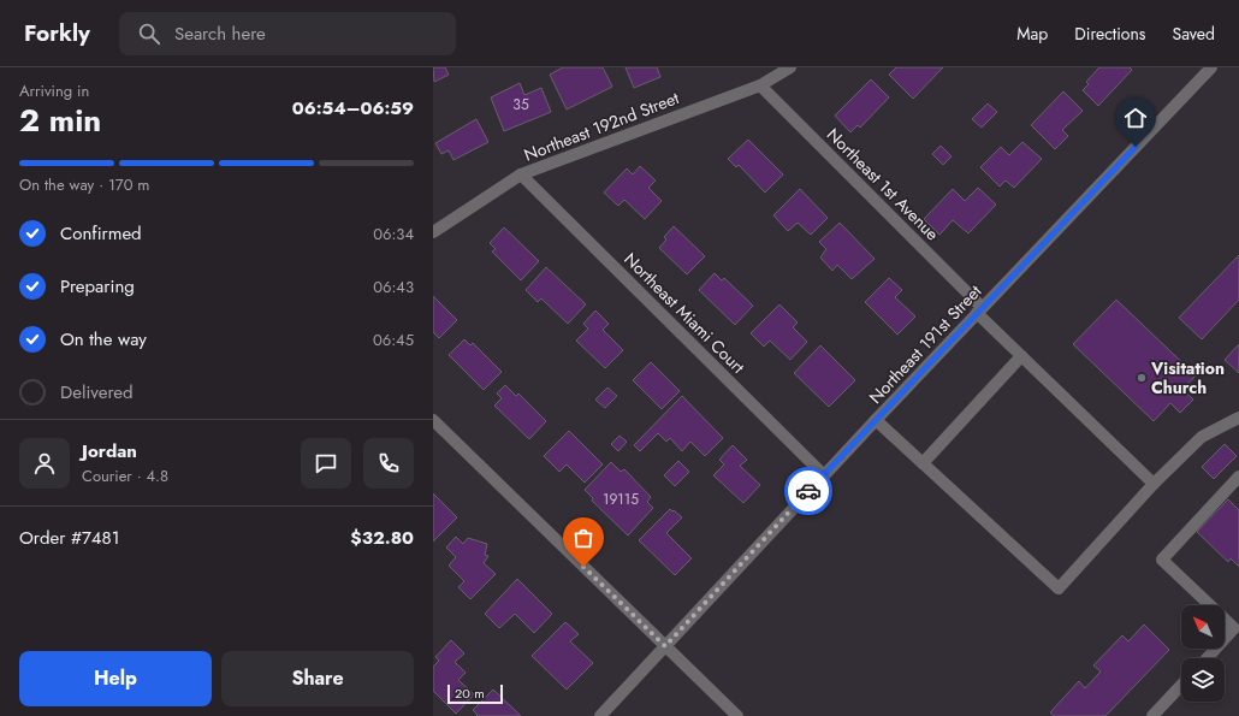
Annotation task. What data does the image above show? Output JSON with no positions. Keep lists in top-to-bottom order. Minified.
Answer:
{"streets":{"street":["Northeast 192nd Street","Northeast 1st Avenue","Northeast Miami Court","Northeast 191st Street"]},"crossings":[["Northeast 192nd Street","Northeast 1st Avenue"],["Northeast 192nd Street","Northeast Miami Court"],["Northeast 1st Avenue","Northeast 191st Street"],["Northeast Miami Court","Northeast 191st Street"]],"places":["Visitation Church"],"house_numbers":["35","19115"],"scale_bar":"20 m","north":"top left","page":{"header":"Forkly","search":"Search here","nav":["Map","Directions","Saved"],"heading":["2 min","Arriving in","06:54–06:59"],"panel":["Jordan","Courier · 4.8","Order #7481","$32.80"],"bar":"On the way · 170 m","list":[["Confirmed","06:34"],["Preparing","06:43"],["On the way","06:45"],"Delivered"],"buttons":["Help","Share"],"scale":"20 m"}}
